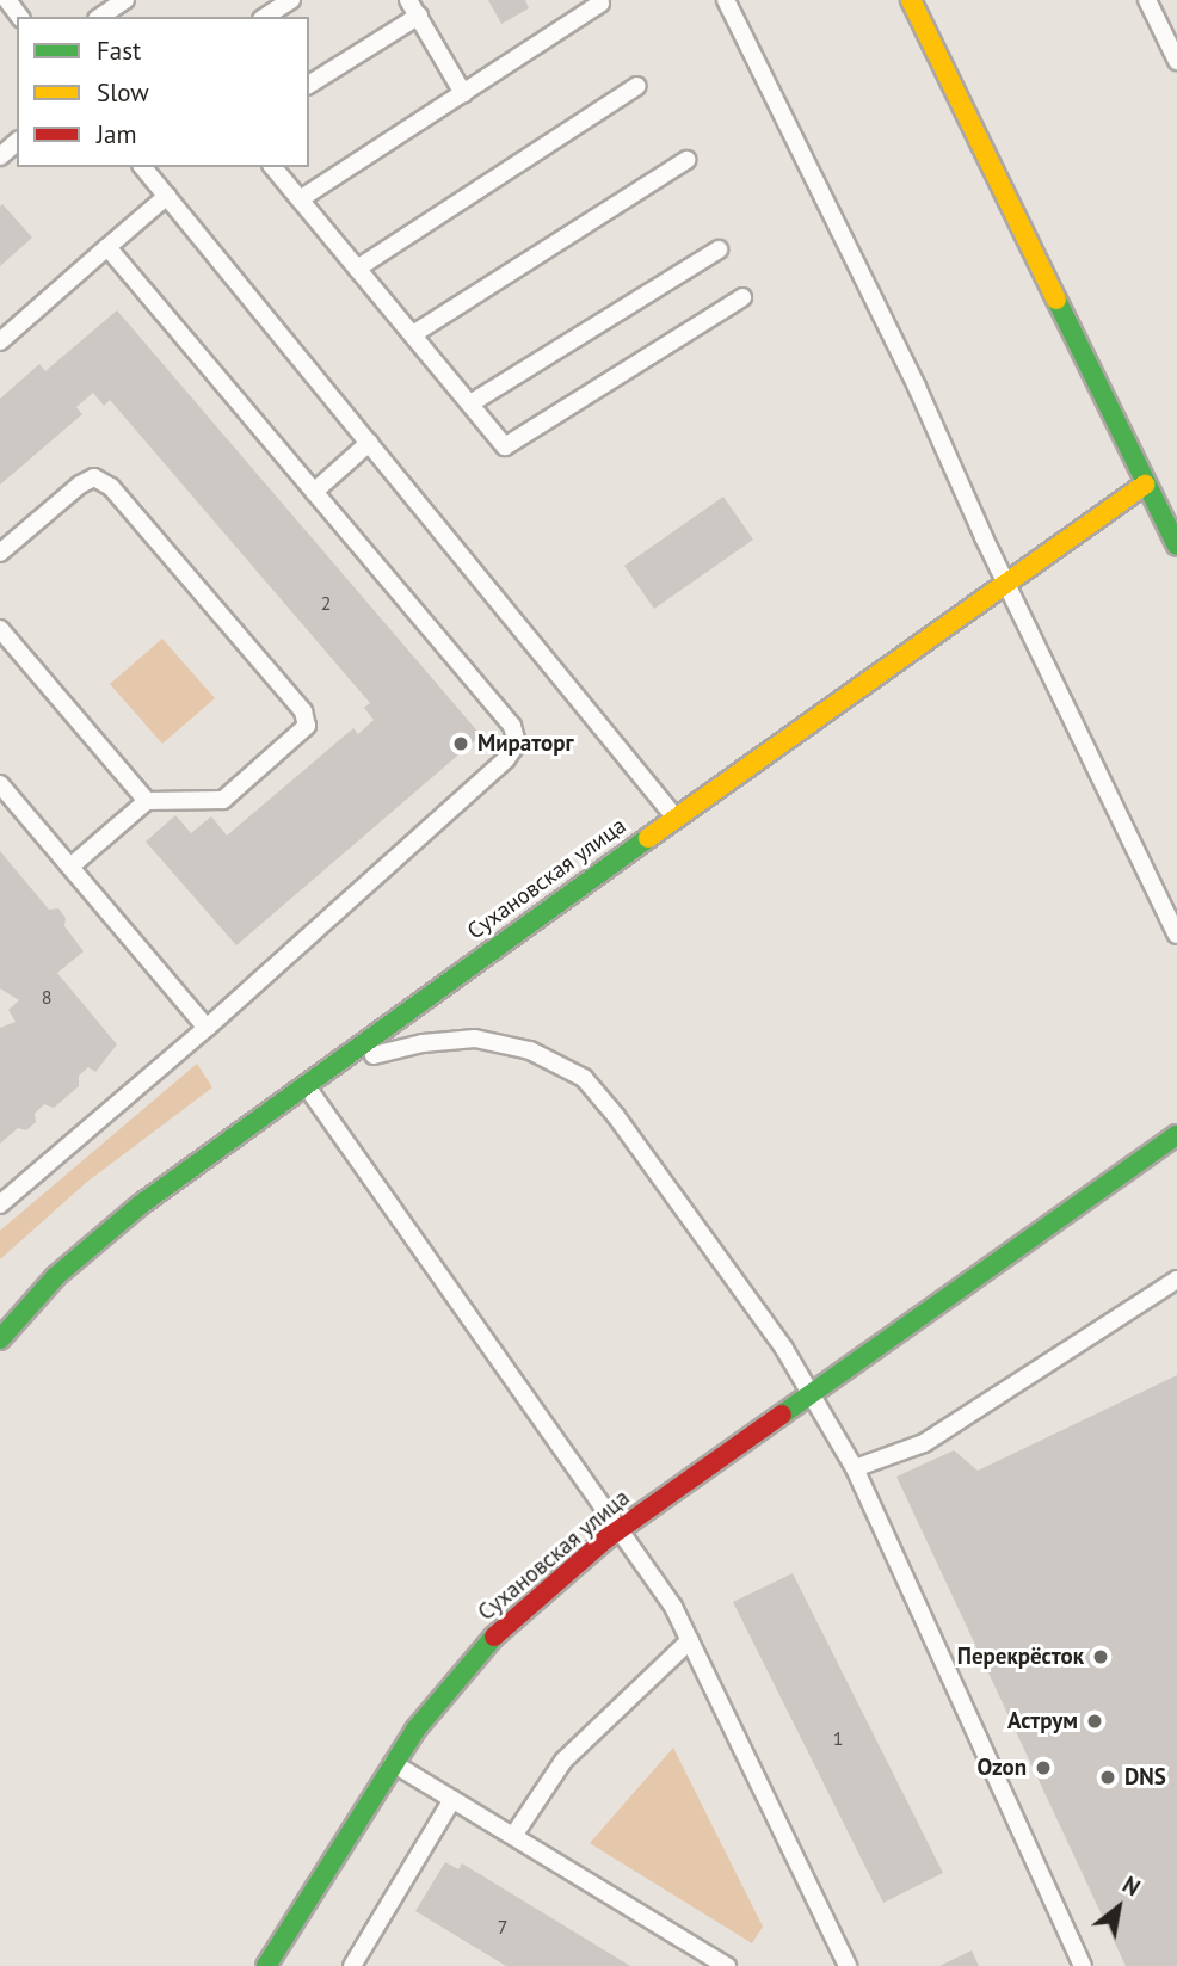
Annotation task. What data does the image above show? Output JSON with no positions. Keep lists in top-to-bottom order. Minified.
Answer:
{"streets":{"street":["Сухановская улица"]},"places":["Мираторг","Перекрёсток","Аструм","Ozon","DNS"],"house_numbers":["2","8","1","7"],"legend":["Fast","Slow","Jam"],"north":"top right"}
